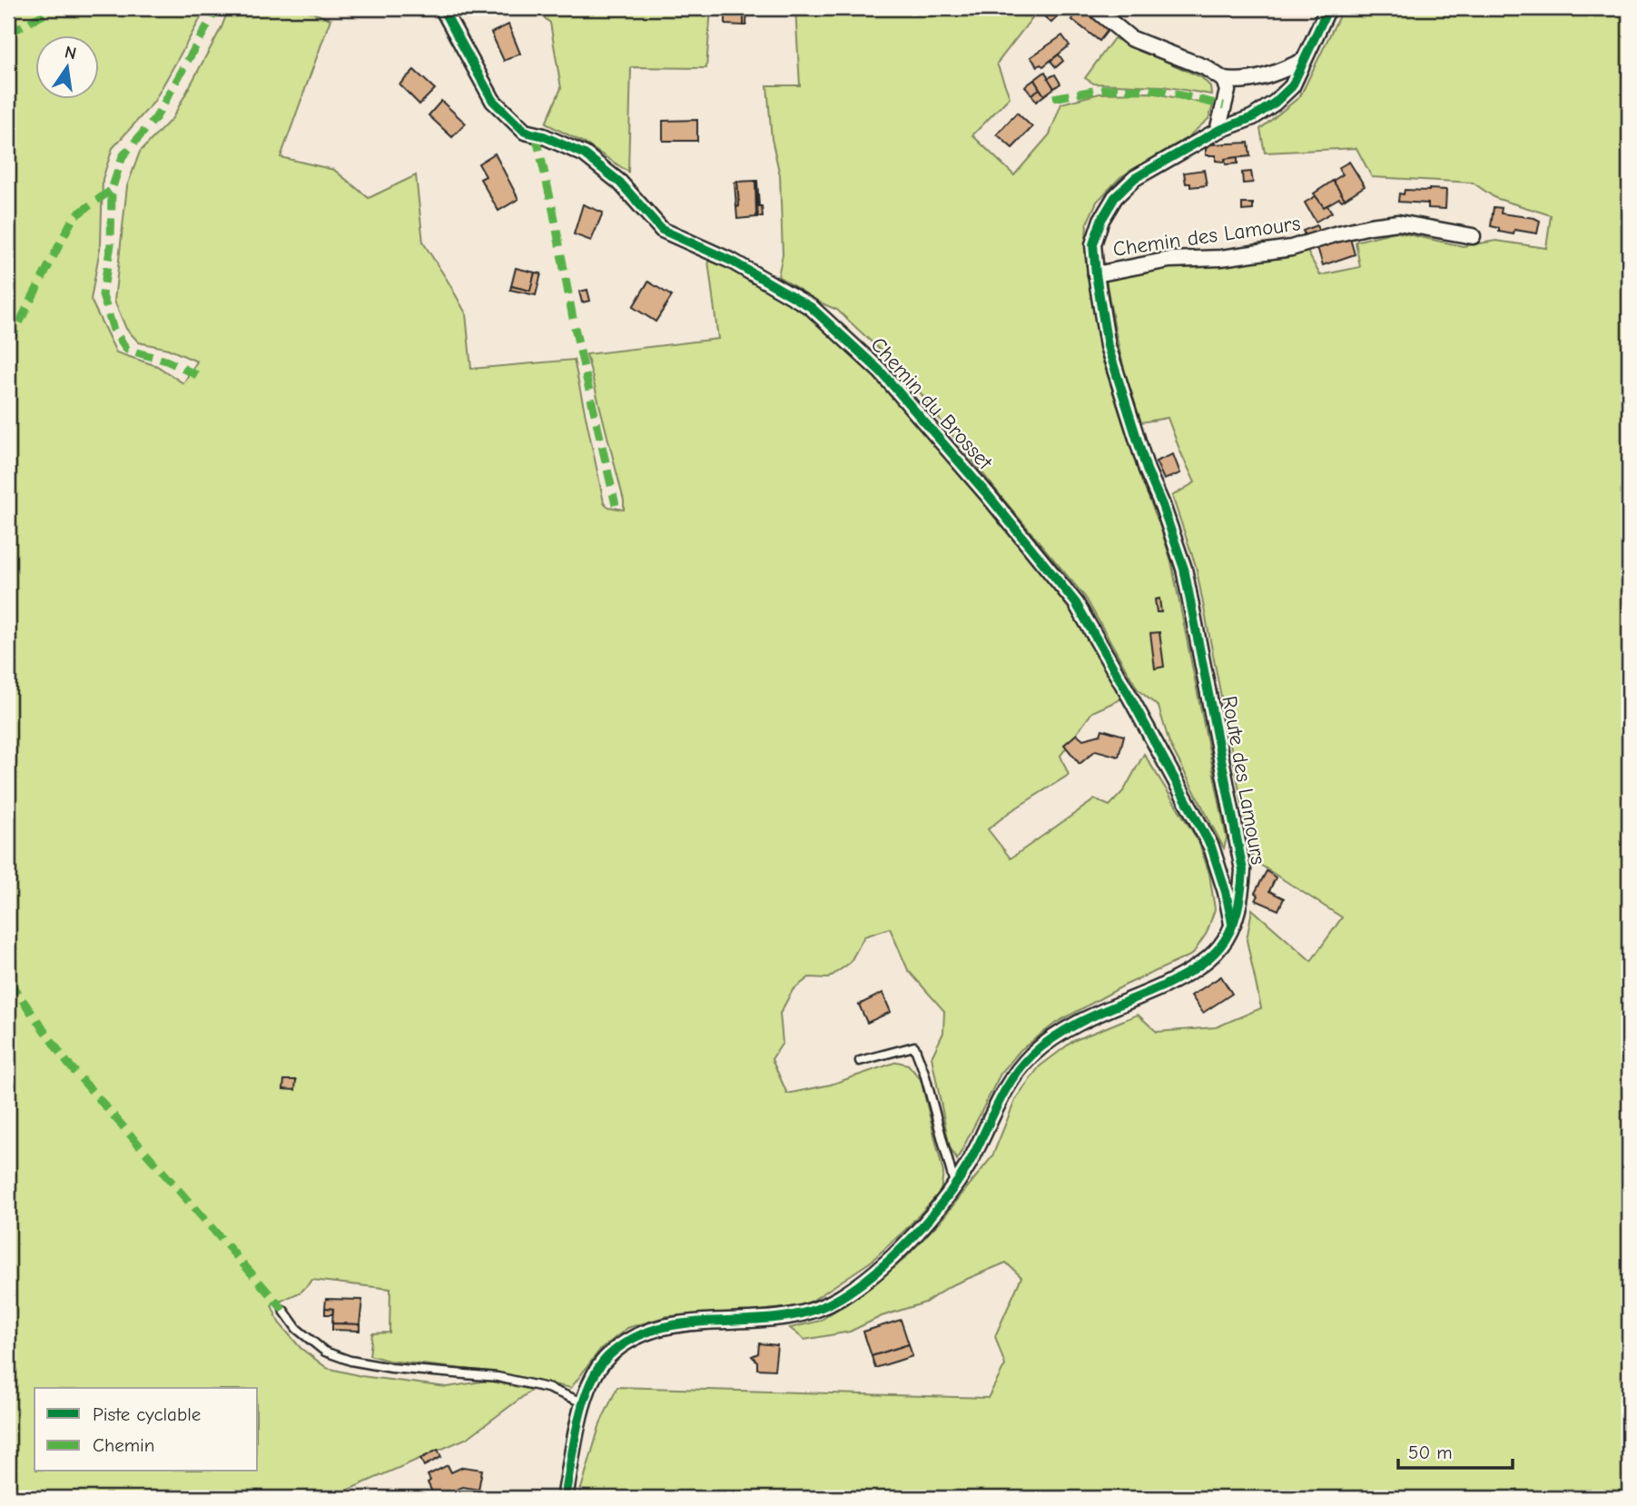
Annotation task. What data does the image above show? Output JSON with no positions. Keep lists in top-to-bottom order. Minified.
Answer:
{"streets":{"street":["Chemin des Lamours","Chemin du Brosset","Route des Lamours"]},"crossings":[["Chemin des Lamours","Route des Lamours"],["Chemin du Brosset","Route des Lamours"]],"legend":["Piste cyclable","Chemin"],"scale_bar":"50 m","north":"top"}
